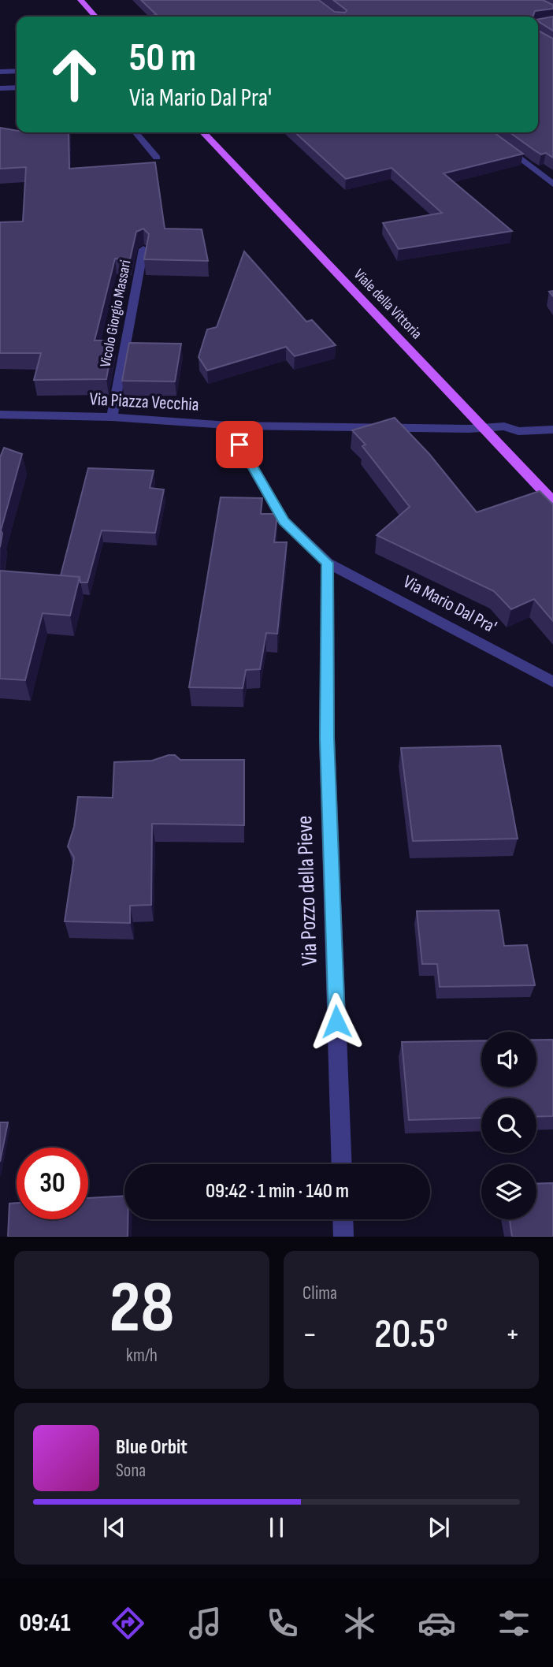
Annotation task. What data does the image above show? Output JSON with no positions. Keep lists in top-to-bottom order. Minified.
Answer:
{"streets":{"main road":["Viale della Vittoria"],"street":["Vicolo Giorgio Massari","Via Piazza Vecchia","Via Mario Dal Pra'","Via Pozzo della Pieve"]},"crossings":[["Viale della Vittoria","Via Piazza Vecchia"],["Vicolo Giorgio Massari","Via Piazza Vecchia"],["Via Piazza Vecchia","Via Mario Dal Pra'"],["Via Mario Dal Pra'","Via Pozzo della Pieve"]],"page":{"turn":["50 m","Via Mario Dal Pra'"],"limit":"30","trip":"09:42 · 1 min · 140 m","tile":[["28","km/h"],"Clima"],"heat":["−","20.5°","+"],"song":["Blue Orbit","Sona"],"tabs":"09:41"}}
